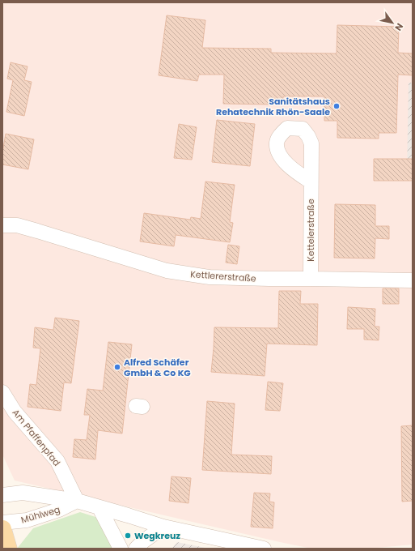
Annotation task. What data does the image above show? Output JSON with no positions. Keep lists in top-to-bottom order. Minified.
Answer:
{"streets":{"street":["Kettelerstraße","Kettlererstraße","Am Pfaffenpfad","Mühlweg"]},"crossings":[["Kettelerstraße","Kettlererstraße"],["Am Pfaffenpfad","Mühlweg"]],"places":["Sanitätshaus Rehatechnik Rhön-Saale","Alfred Schäfer GmbH & Co KG","Wegkreuz"],"north":"bottom right"}
